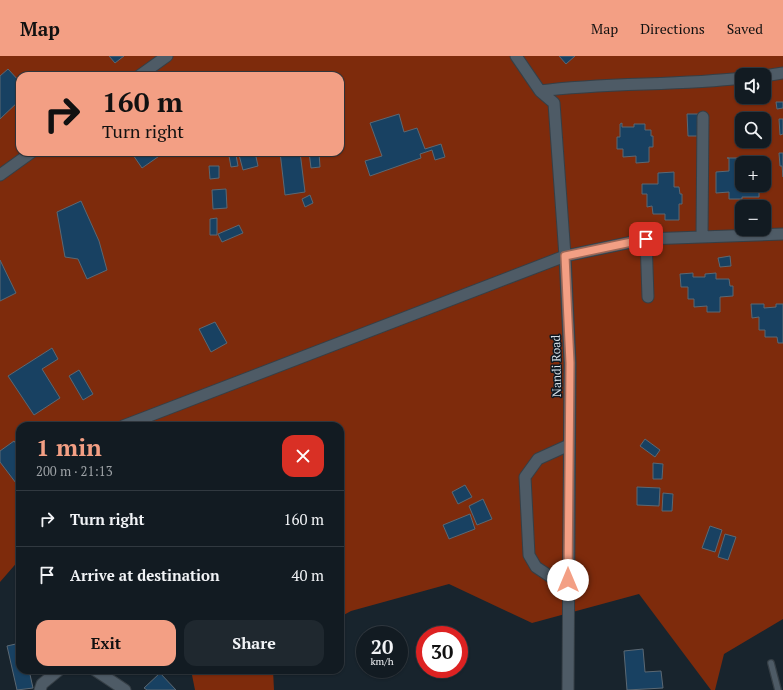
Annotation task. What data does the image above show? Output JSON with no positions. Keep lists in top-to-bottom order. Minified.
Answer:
{"streets":{"street":["Nandi Road"]},"page":{"header":"Map","nav":["Map","Directions","Saved"],"map_buttons":["+","−"],"turn":["160 m","Turn right"],"heading":["1 min","200 m · 21:13"],"list":[{"name":"Turn right","value":"160 m"},{"name":"Arrive at destination","value":"40 m"}],"buttons":["Exit","Share"],"speed":"20 km/h","limit":"30"}}
